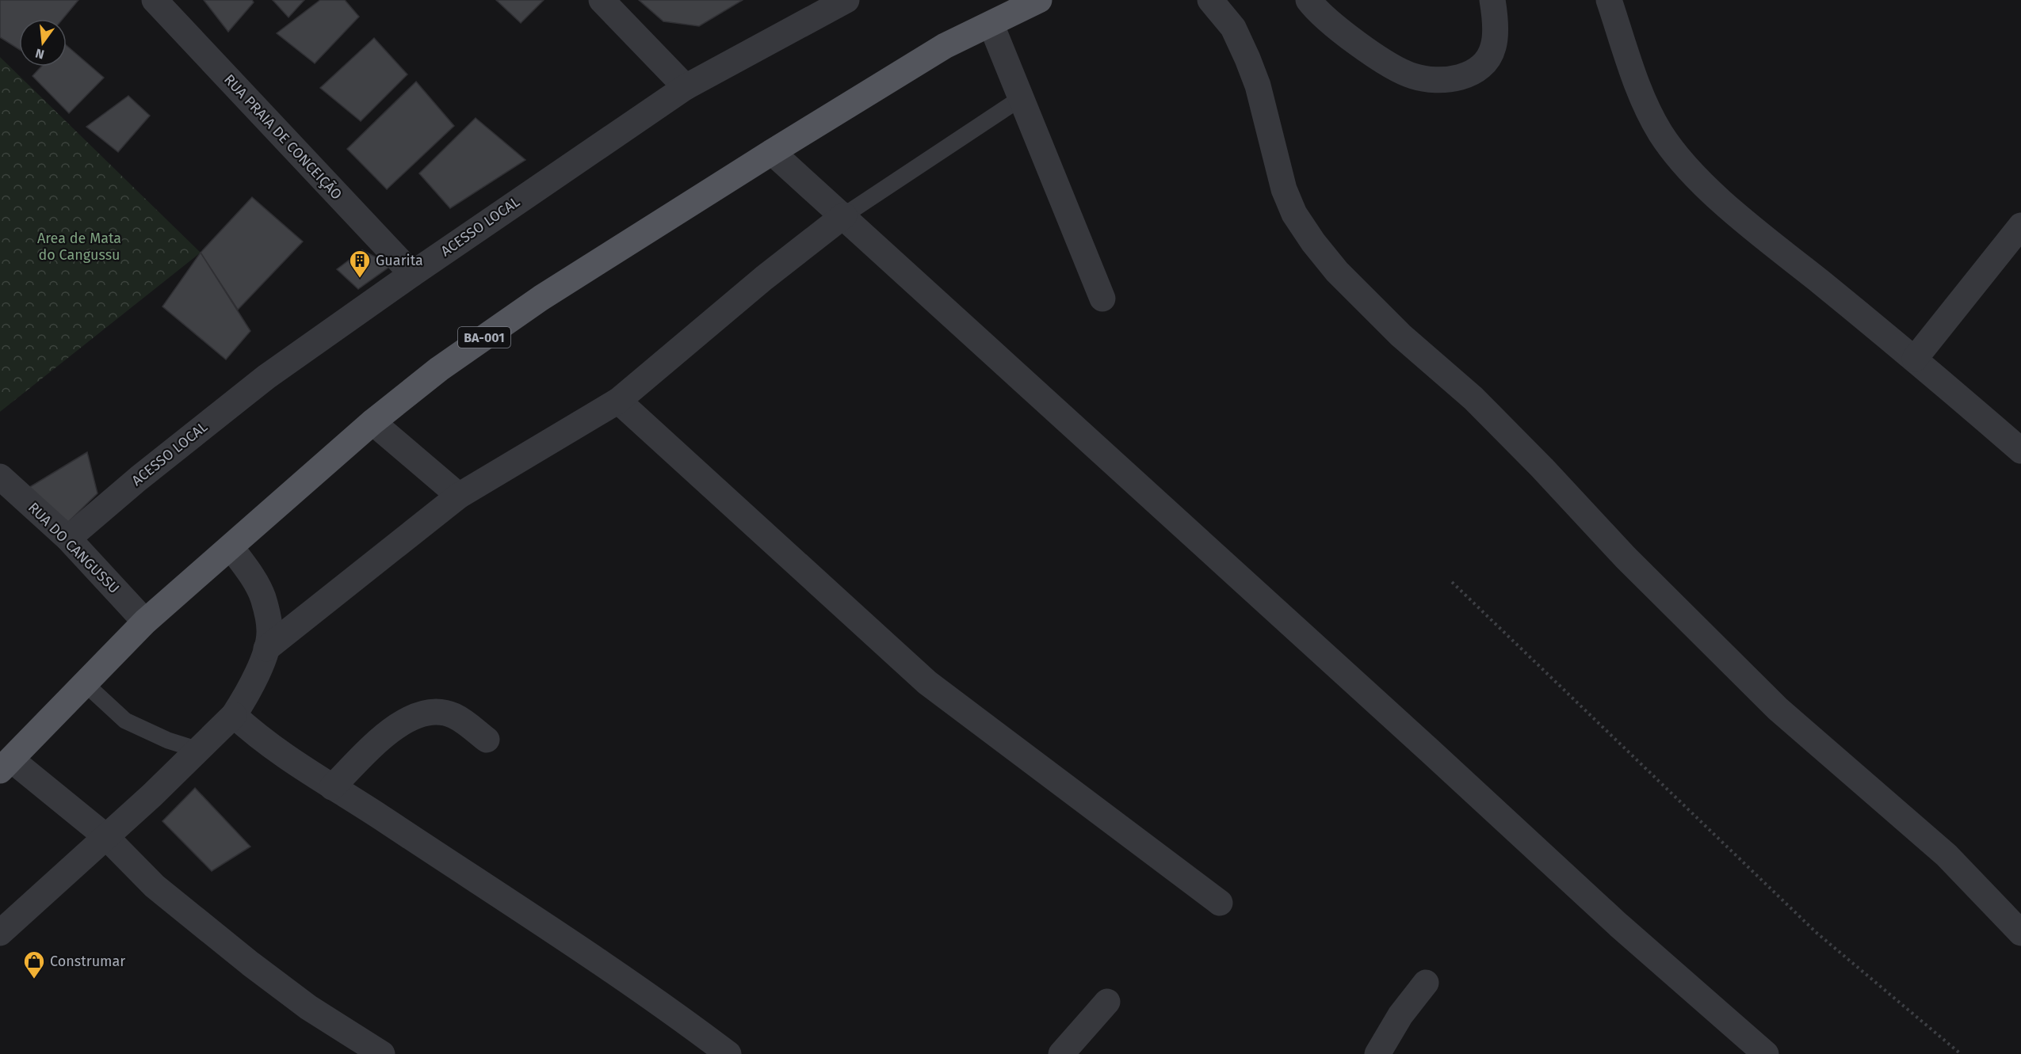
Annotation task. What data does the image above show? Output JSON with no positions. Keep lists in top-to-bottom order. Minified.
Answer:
{"streets":{"main road":["BA-001"],"street":["RUA PRAIA DE CONCEIÇÃO","ACESSO LOCAL","RUA DO CANGUSSU"]},"crossings":[["RUA PRAIA DE CONCEIÇÃO","ACESSO LOCAL"],["ACESSO LOCAL","RUA DO CANGUSSU"],["BA-001","RUA DO CANGUSSU"]],"parks":["Area de Mata do Cangussu"],"places":{"building":["Guarita"],"shop":["Construmar"]},"north":"bottom"}
